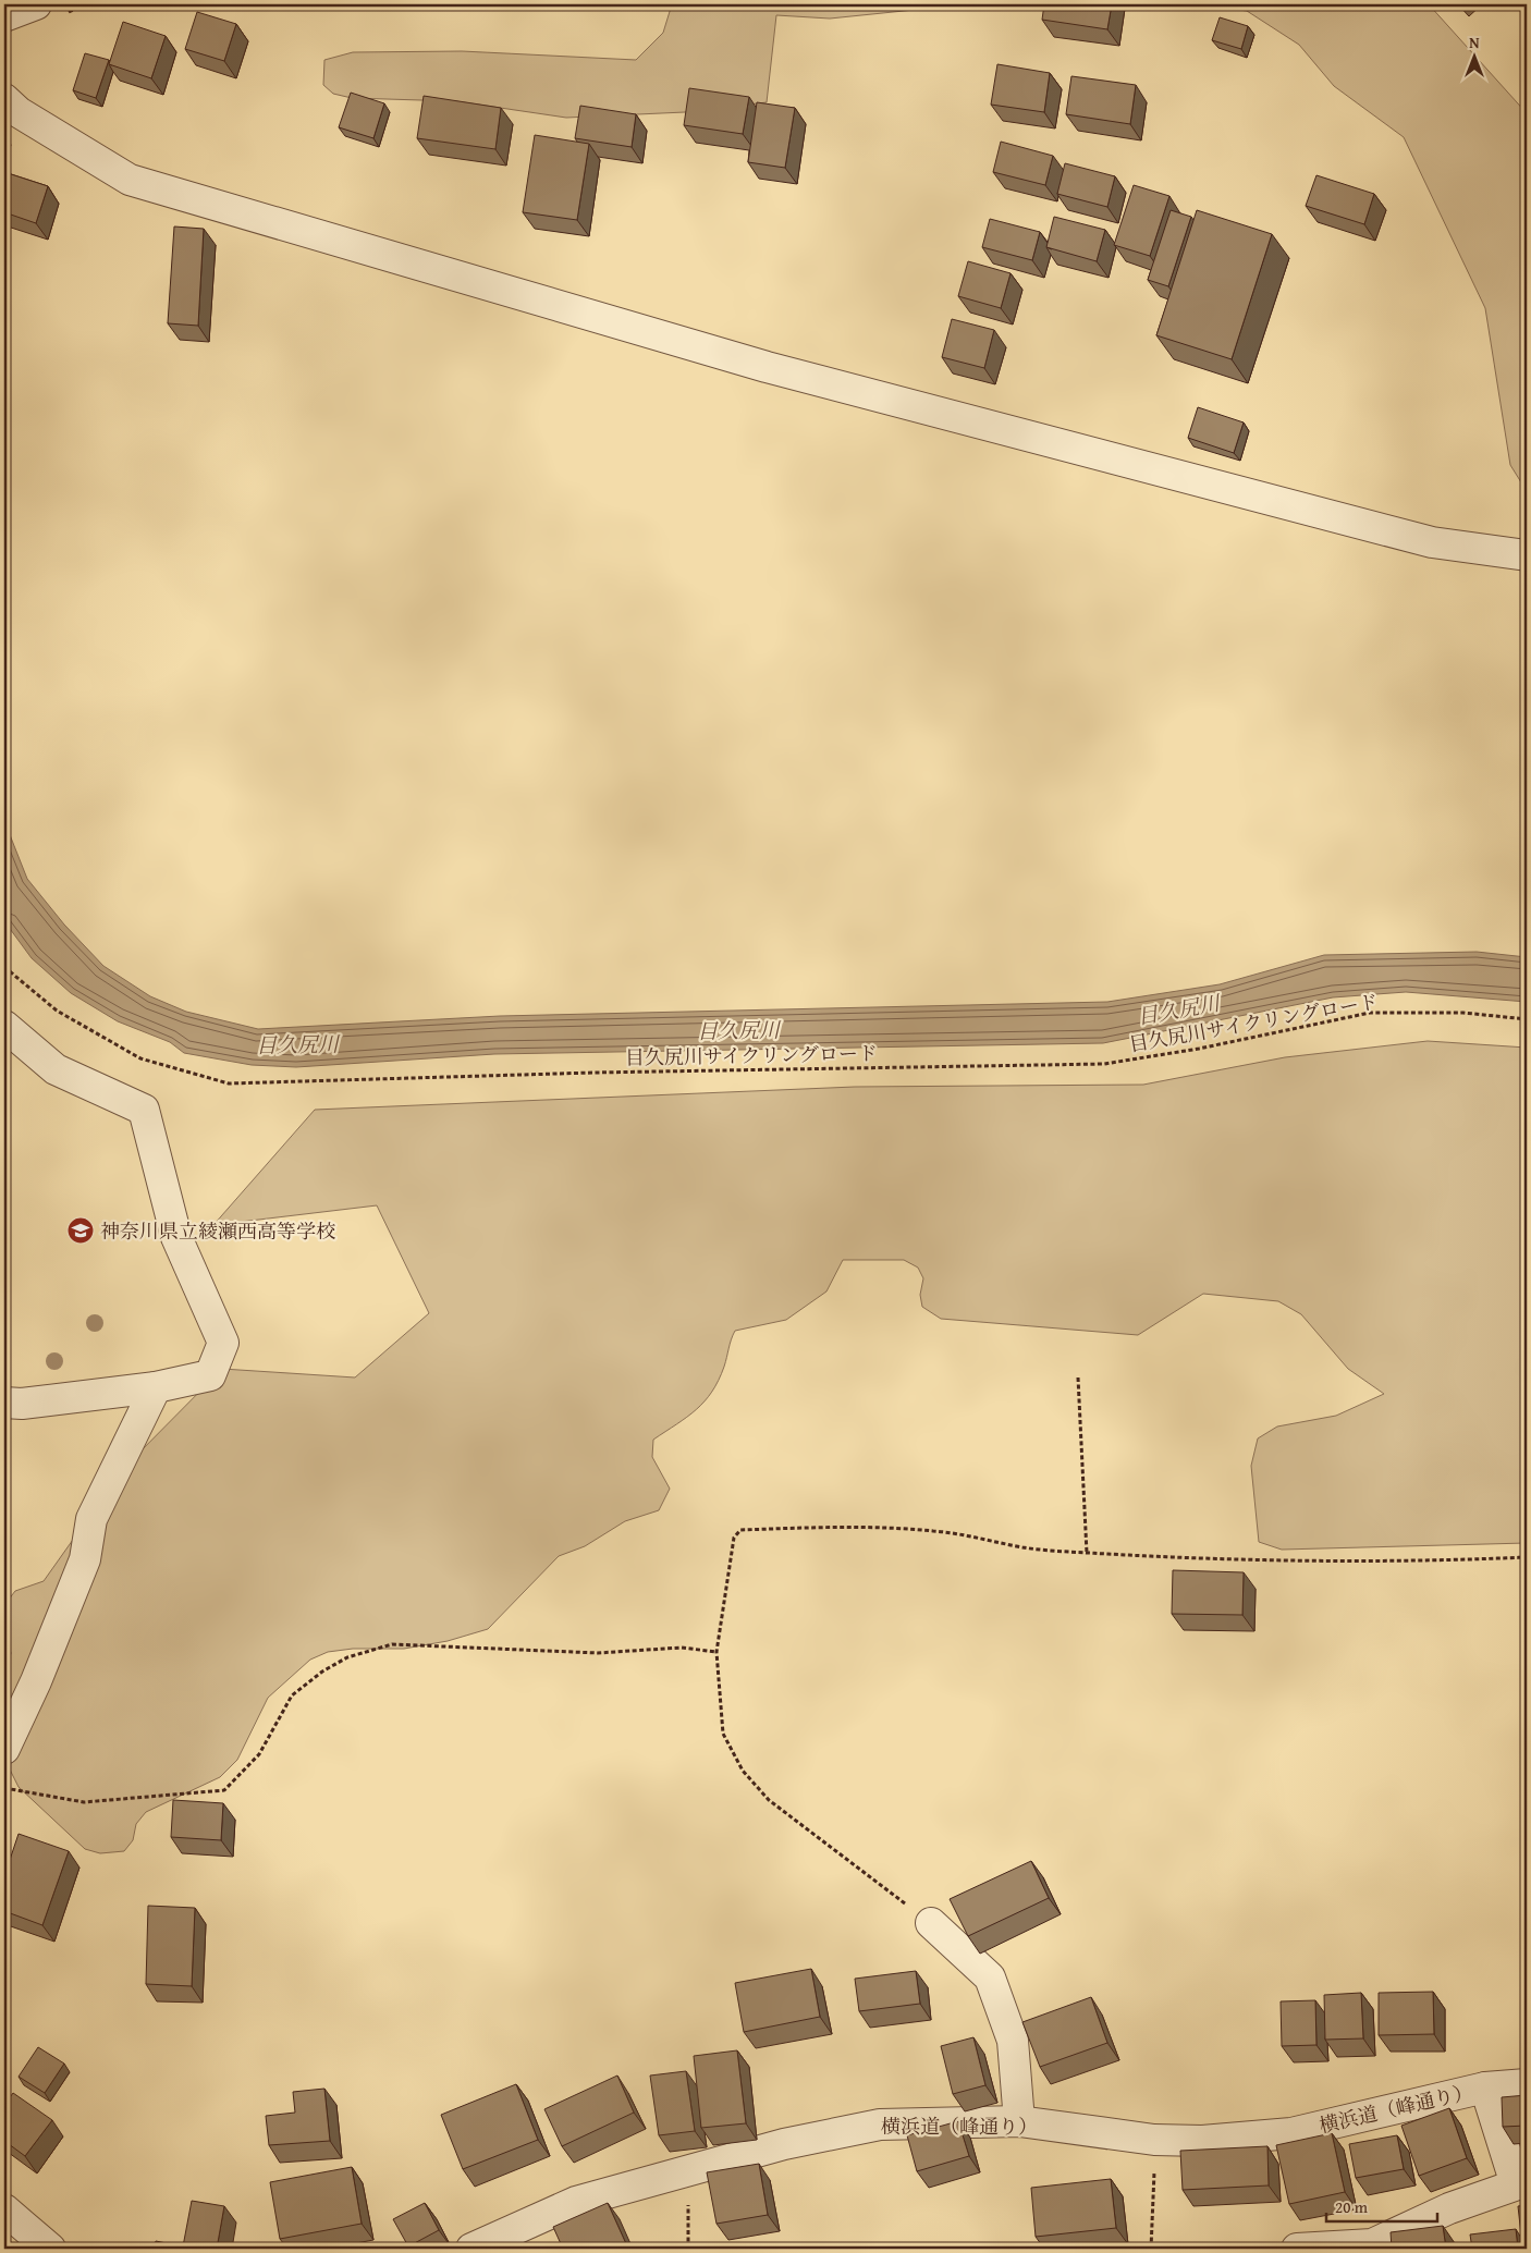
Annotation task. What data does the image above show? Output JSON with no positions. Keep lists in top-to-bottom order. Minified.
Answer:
{"streets":{"street":["横浜道（峰通り）"],"path":["目久尻川サイクリングロード"]},"water":["目久尻川"],"places":{"school or university":["神奈川県立綾瀬西高等学校"]},"scale_bar":"20 m","north":"top"}
